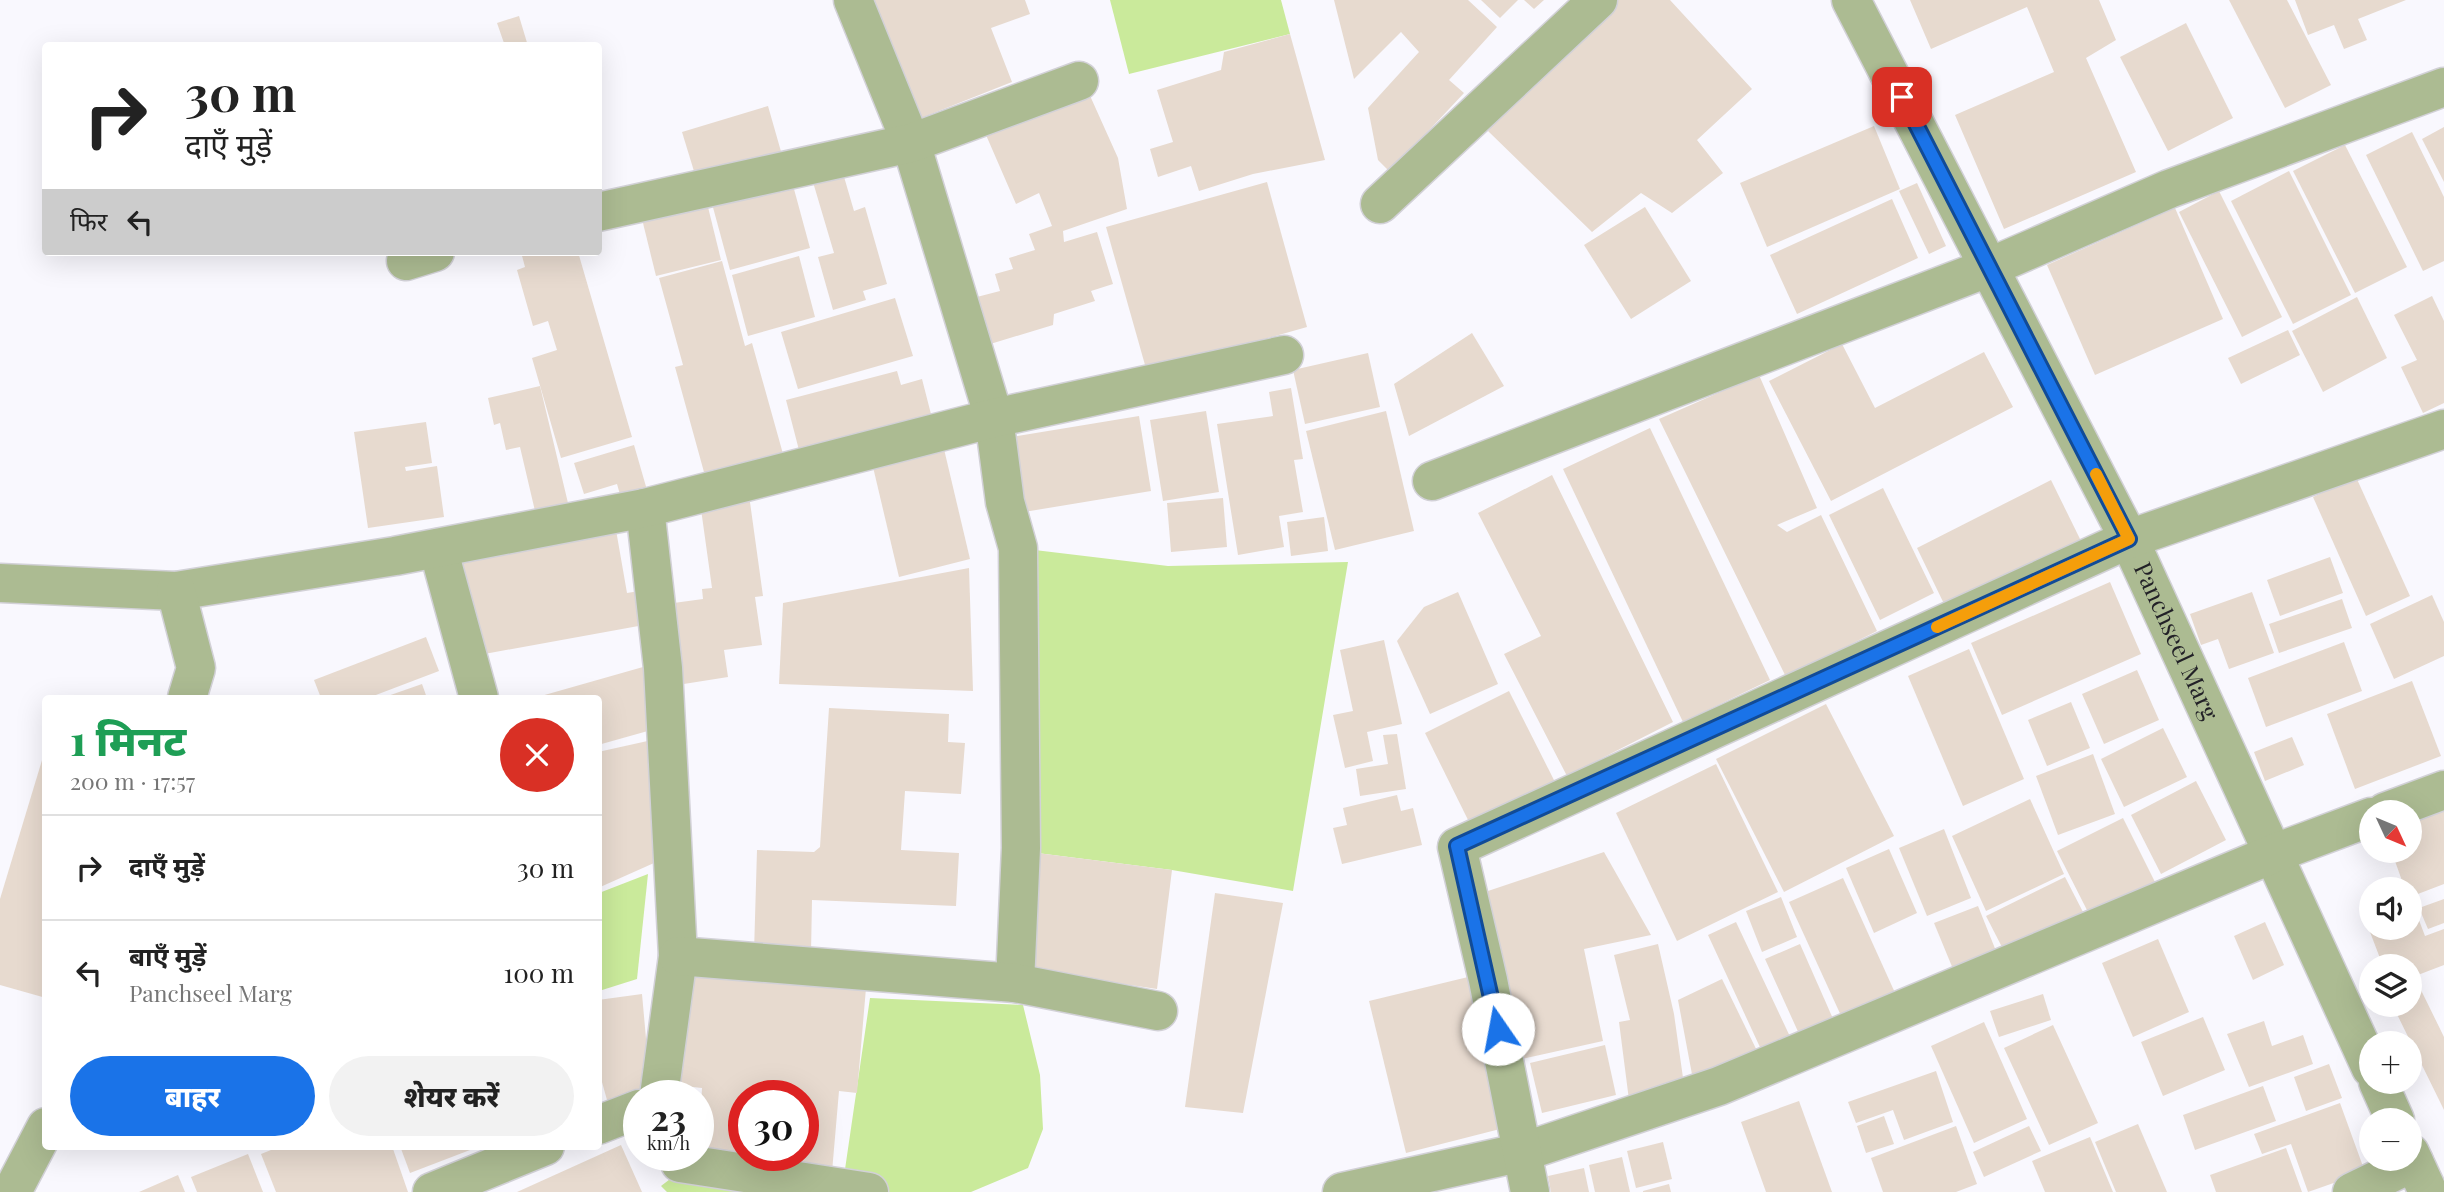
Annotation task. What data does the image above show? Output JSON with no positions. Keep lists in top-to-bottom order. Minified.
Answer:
{"streets":{"street":["Panchseel Marg"]},"north":"bottom right","page":{"turn":["30 m","दाएँ मुड़ें"],"then":"फिर","heading":["1 मिनट","200 m · 17:57"],"map_buttons":["+","−"],"list":[{"name":"दाएँ मुड़ें","value":"30 m"},{"name":"बाएँ मुड़ें","note":"Panchseel Marg","value":"100 m"}],"buttons":["बाहर","शेयर करें"],"speed":"23 km/h","limit":"30"}}
